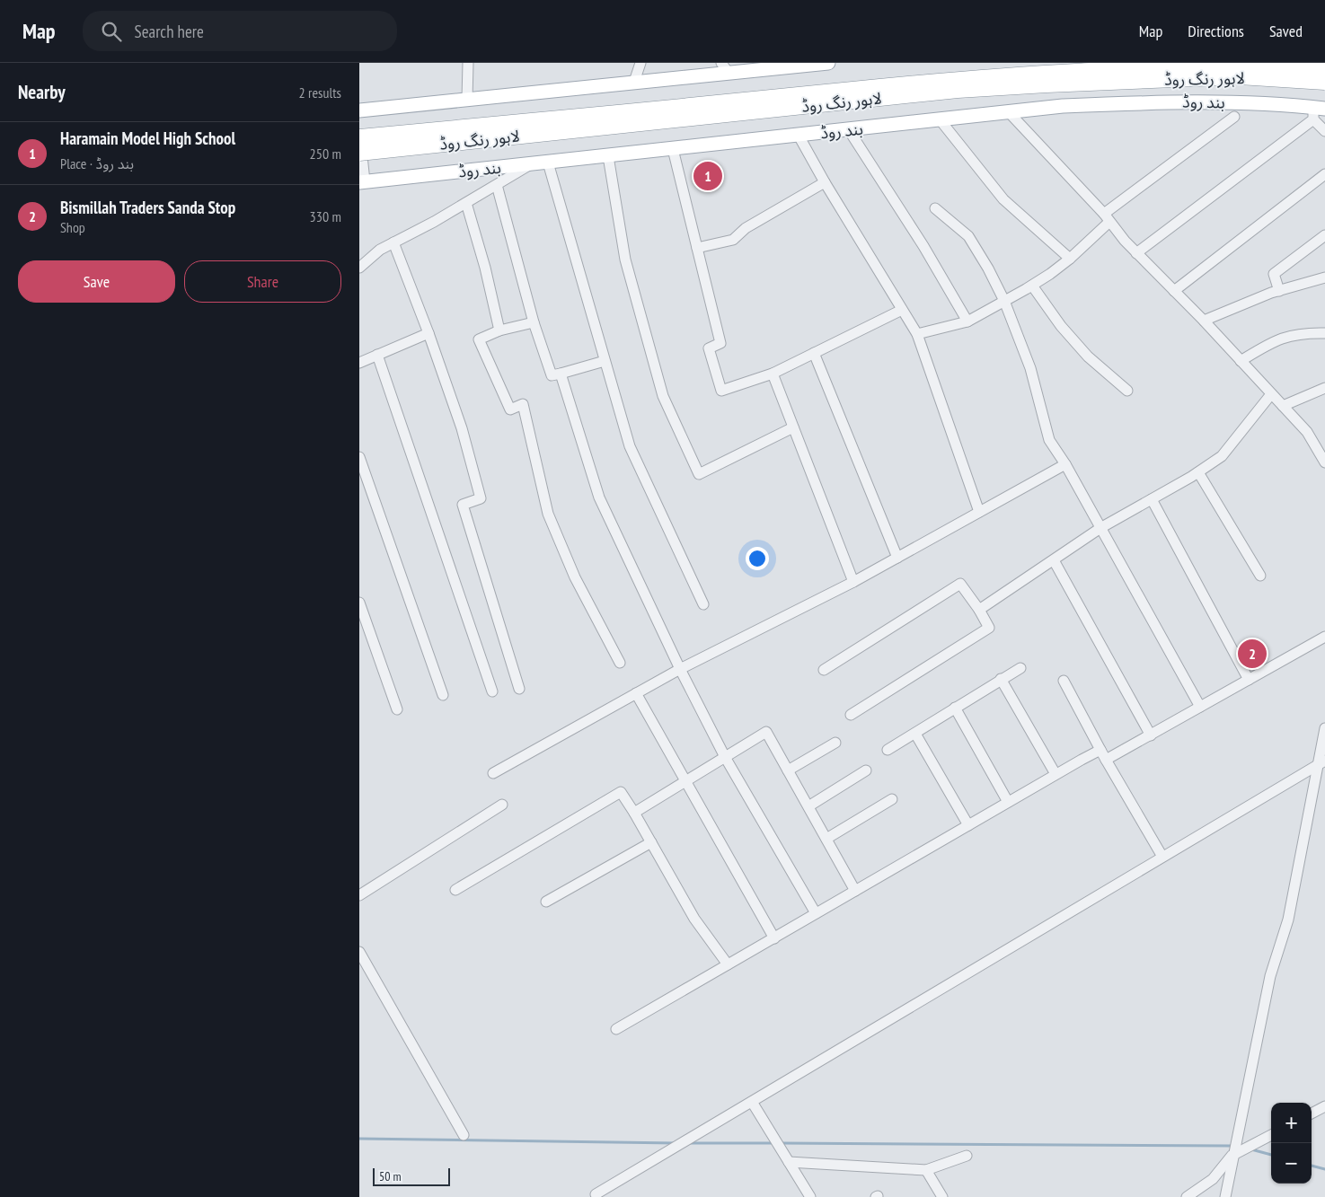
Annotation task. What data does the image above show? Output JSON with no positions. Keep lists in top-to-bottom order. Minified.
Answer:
{"streets":{"highway":["لاہور رنگ روڈ"],"main road":["بند روڈ"]},"scale_bar":"50 m","page":{"header":"Map","search":"Search here","nav":["Map","Directions","Saved"],"heading":["Nearby","2 results"],"list":[{"mark":"1","name":"Haramain Model High School","note":"Place · بند روڈ","value":"250 m"},{"mark":"2","name":"Bismillah Traders Sanda Stop","note":"Shop","value":"330 m"}],"pins":["1","2"],"buttons":["Save","Share"],"map_buttons":["+","−"],"scale":"50 m"}}
